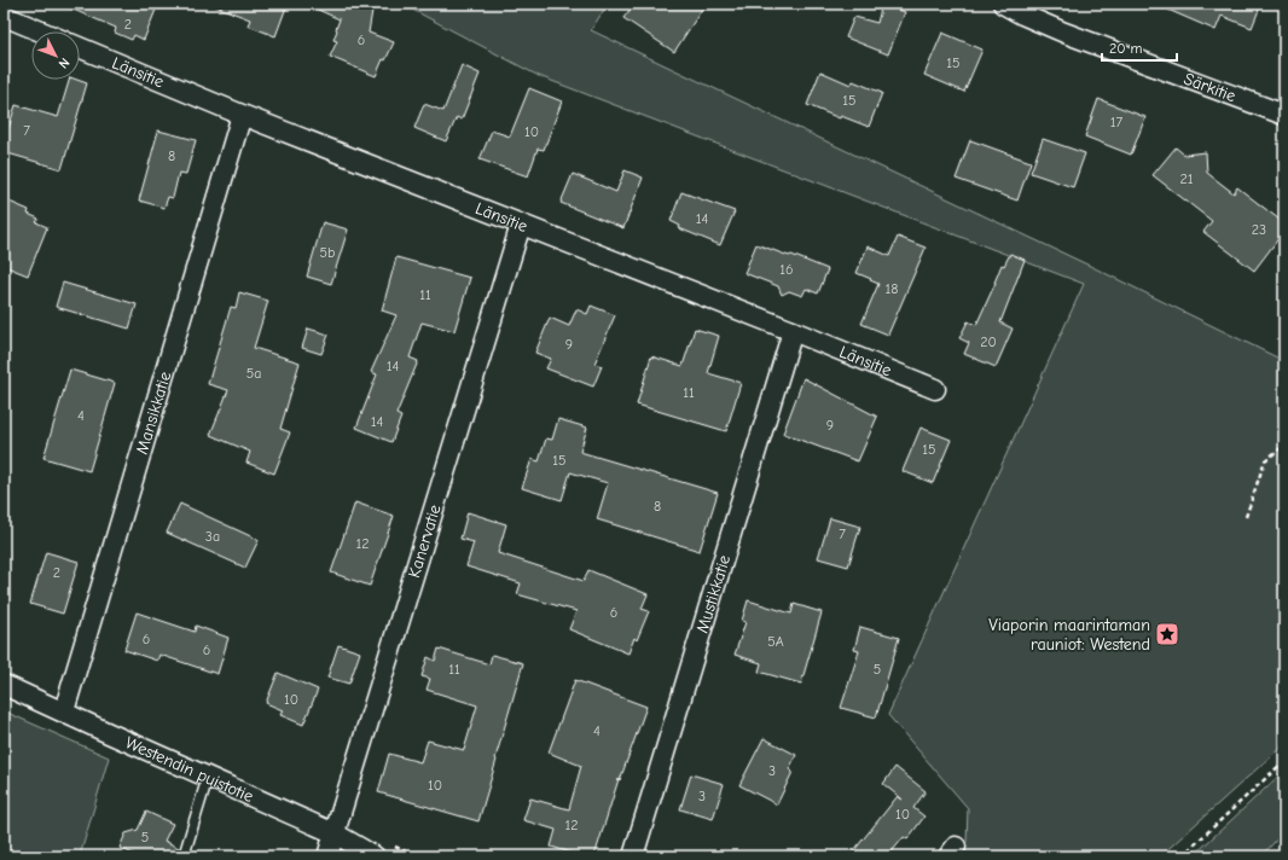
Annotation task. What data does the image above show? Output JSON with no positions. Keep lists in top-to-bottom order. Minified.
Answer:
{"streets":{"street":["Länsitie","Särkitie","Mansikkatie","Kanervatie","Mustikkatie","Westendin puistotie"]},"crossings":[["Länsitie","Mansikkatie"],["Länsitie","Kanervatie"],["Länsitie","Mustikkatie"],["Mansikkatie","Westendin puistotie"],["Kanervatie","Westendin puistotie"]],"places":{"place":["Viaporin maarintaman rauniot: Westend"]},"house_numbers":["2","6","15","15","17","7","10","8","21","14","23","5b","16","18","11","20","9","14","5a","11","4","14","9","15","15","8","7","3a","12","2","6","6","5A","6","11","5","10","4","3","10","3","10","12","5"],"scale_bar":"20 m","north":"bottom right"}
